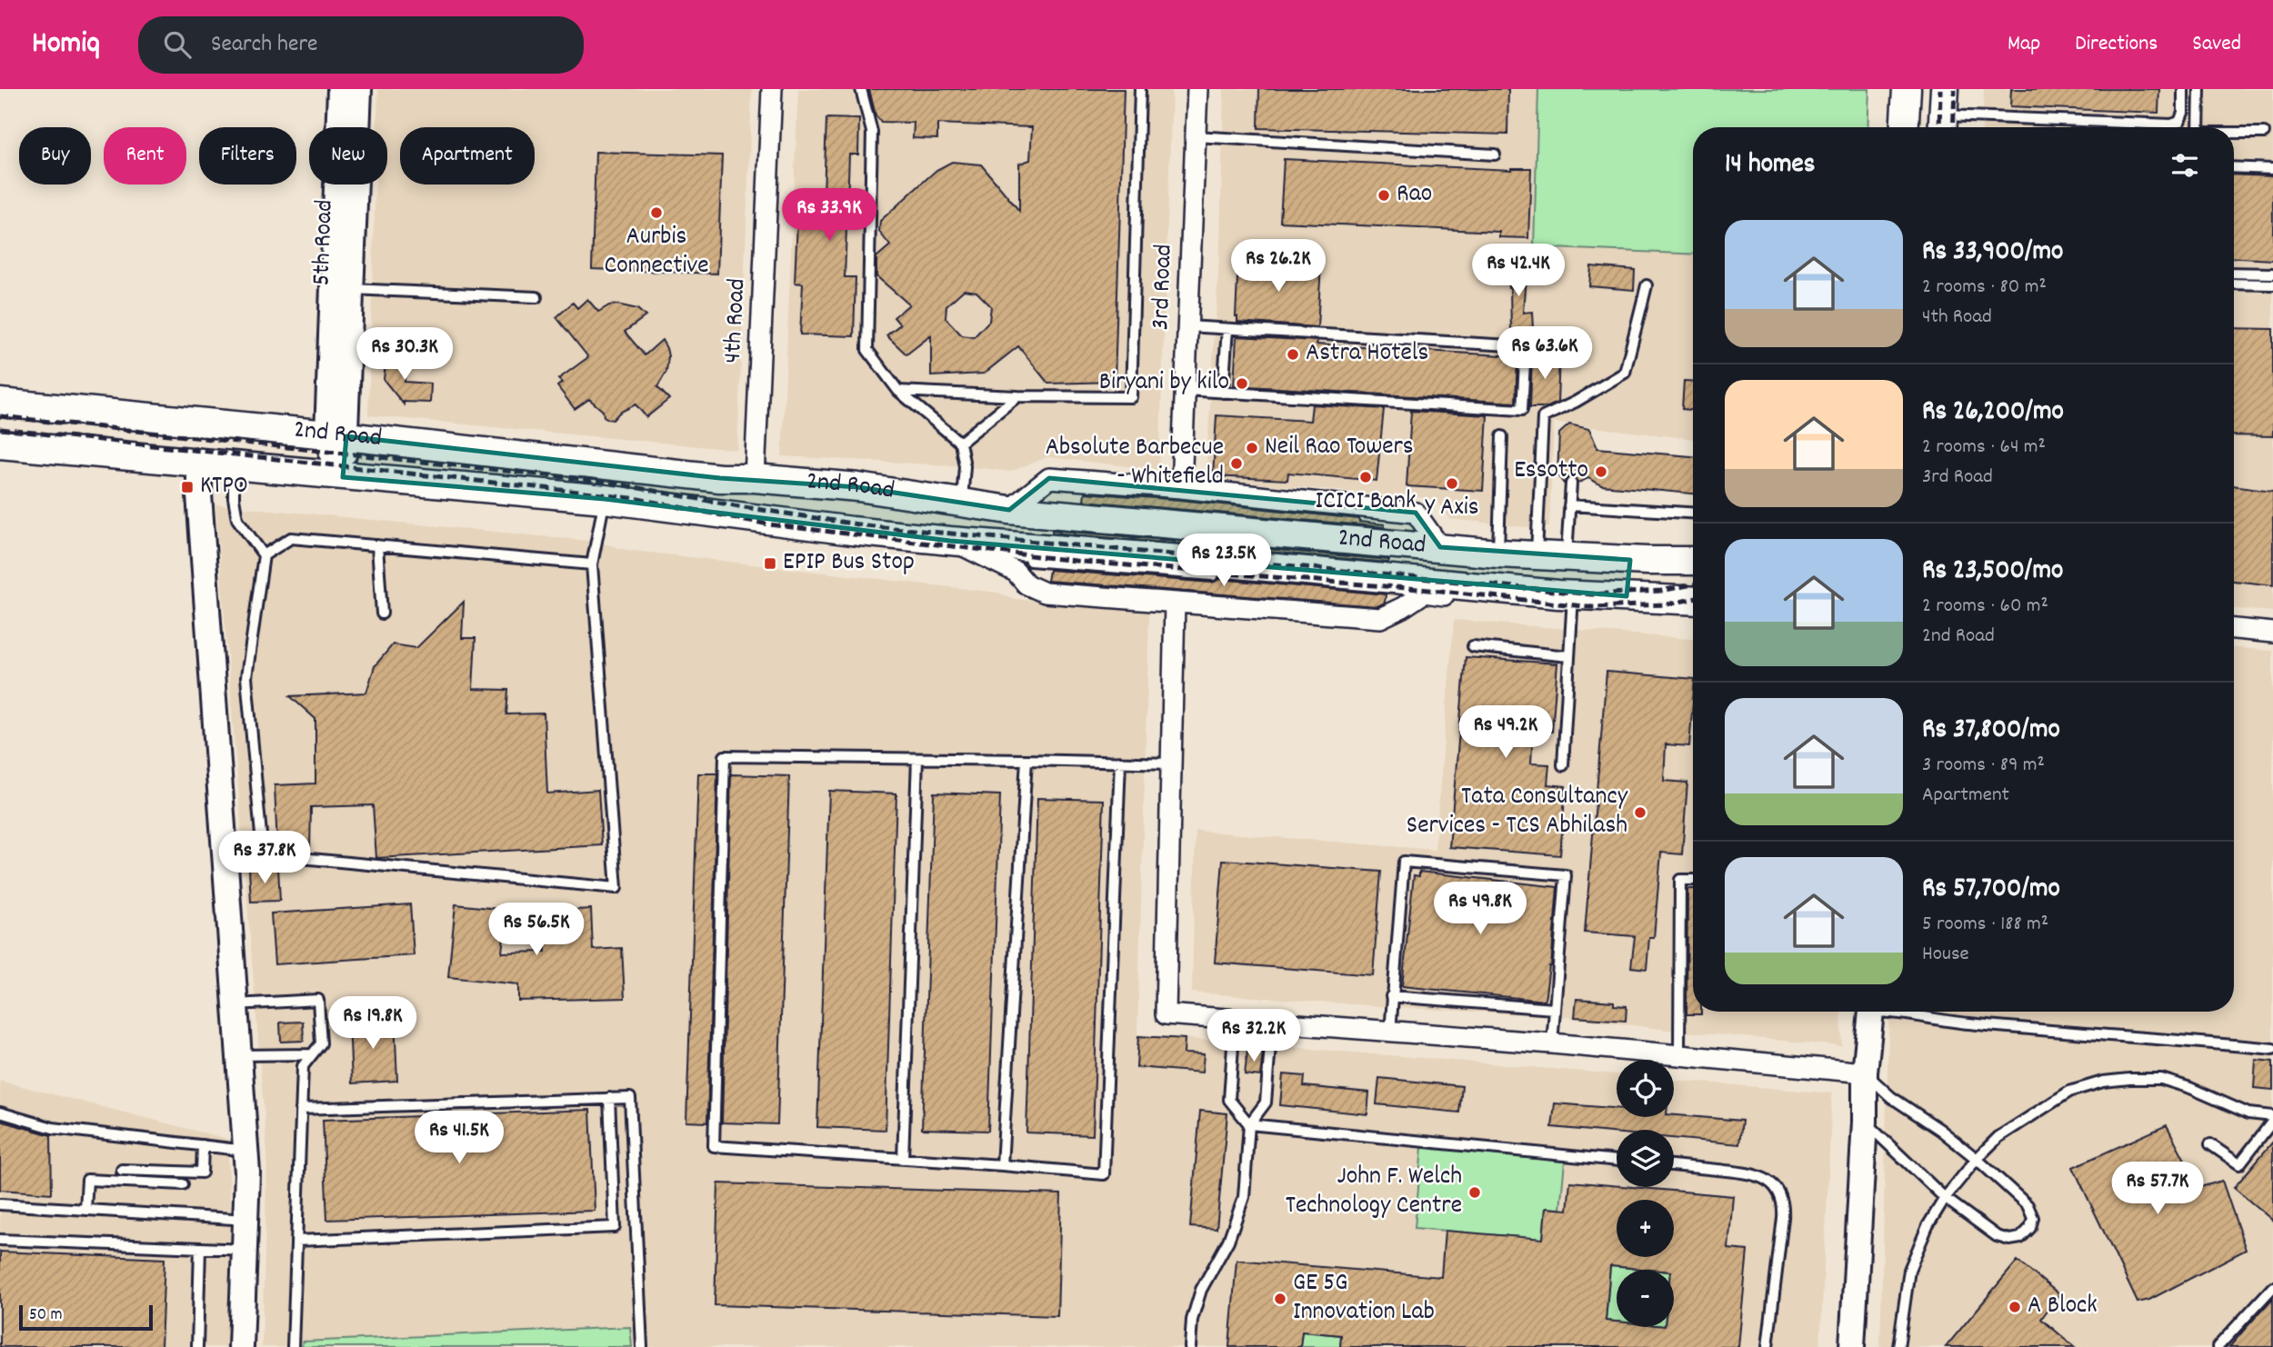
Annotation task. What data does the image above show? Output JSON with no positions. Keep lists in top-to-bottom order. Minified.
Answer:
{"streets":{"main road":["2nd Road"],"street":["5th Road","3rd Road","4th Road"]},"crossings":[["5th Road","2nd Road"],["4th Road","2nd Road"]],"places":{"other":["Rao","Aurbis Connective","Astra Hotels","Biryani by kilo","Neil Rao Towers","Absolute Barbecue - Whitefield","Essotto","ICICI Bank","Y Axis","Tata Consultancy Services - TCS Abhilash","John F. Welch Technology Centre","GE 5G Innovation Lab","A Block"],"transit":["KTPO","EPIP Bus Stop"]},"scale_bar":"50 m","page":{"header":"Homiq","search":"Search here","nav":["Map","Directions","Saved"],"chip":["Buy","Rent","Filters","New","Apartment"],"heading":"14 homes","price":["Rs 33.9K","Rs 26.2K","Rs 42.4K","Rs 63.6K","Rs 30.3K","Rs 23.5K","Rs 49.2K","Rs 37.8K","Rs 49.8K","Rs 56.5K","Rs 19.8K","Rs 32.2K","Rs 41.5K","Rs 57.7K"],"list":[{"name":"Rs 33,900/mo","note":"2 rooms · 80 m² · 4th Road"},{"name":"Rs 26,200/mo","note":"2 rooms · 64 m² · 3rd Road"},{"name":"Rs 23,500/mo","note":"2 rooms · 60 m² · 2nd Road"},{"name":"Rs 37,800/mo","note":"3 rooms · 89 m² · Apartment"},{"name":"Rs 57,700/mo","note":"5 rooms · 188 m² · House"}],"map_buttons":["+","−"],"scale":"50 m"}}
